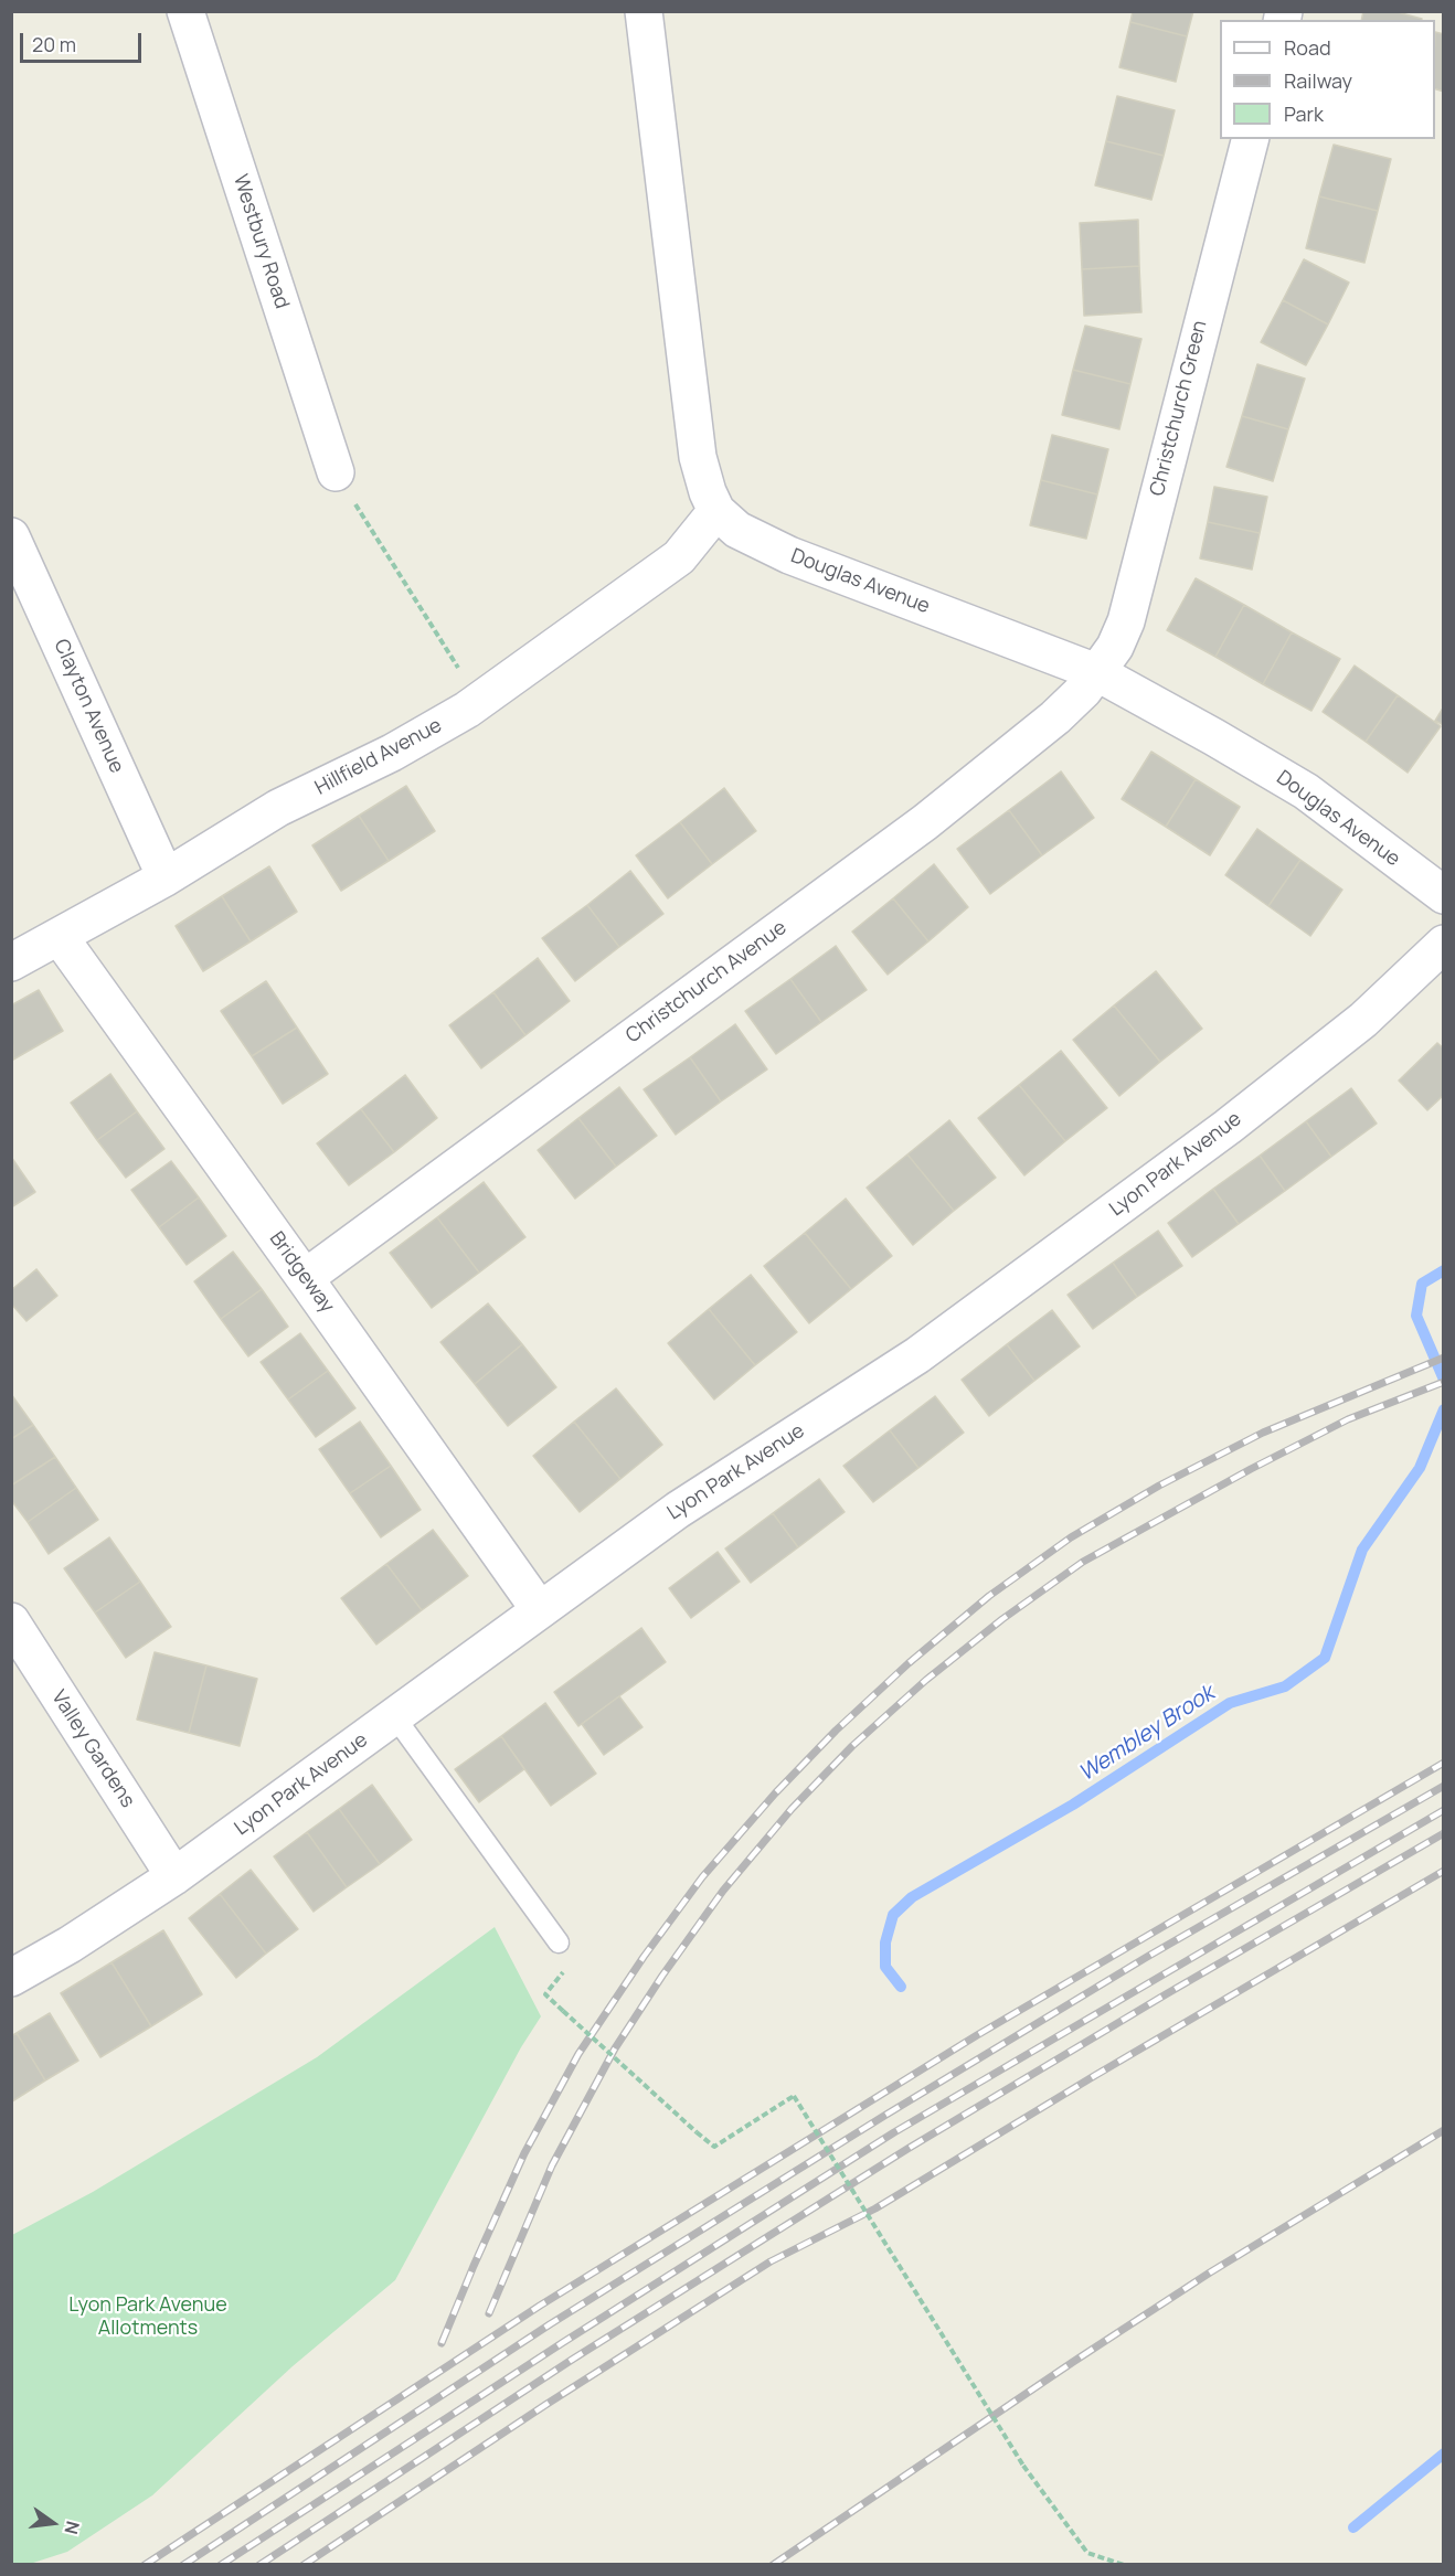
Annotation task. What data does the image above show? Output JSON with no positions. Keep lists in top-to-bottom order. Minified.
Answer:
{"streets":{"street":["Westbury Road","Christchurch Green","Douglas Avenue","Clayton Avenue","Hillfield Avenue","Christchurch Avenue","Lyon Park Avenue","Bridgeway","Valley Gardens"]},"crossings":[["Christchurch Green","Douglas Avenue"],["Christchurch Green","Christchurch Avenue"],["Douglas Avenue","Hillfield Avenue"],["Douglas Avenue","Christchurch Avenue"],["Clayton Avenue","Hillfield Avenue"],["Hillfield Avenue","Bridgeway"],["Christchurch Avenue","Bridgeway"],["Lyon Park Avenue","Bridgeway"],["Lyon Park Avenue","Valley Gardens"]],"water":["Wembley Brook"],"parks":["Lyon Park Avenue Allotments"],"legend":["Road","Railway","Park"],"scale_bar":"20 m","north":"right"}
